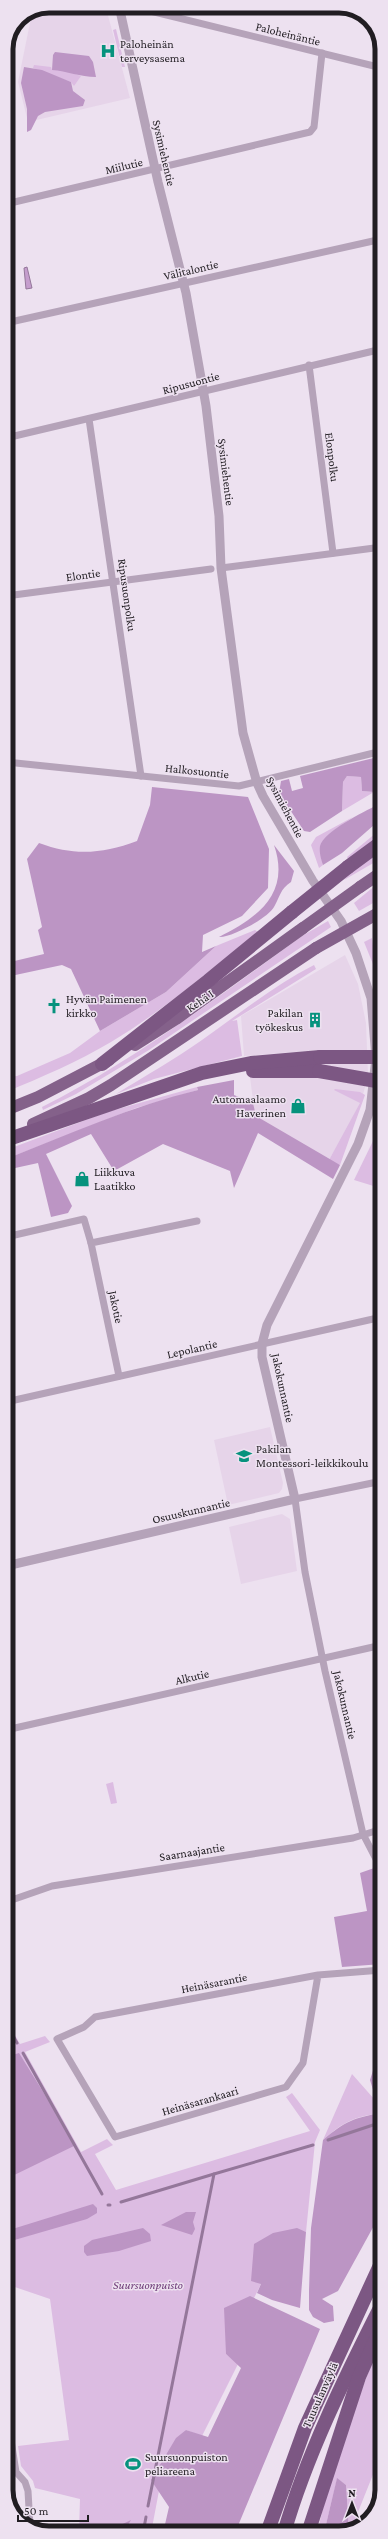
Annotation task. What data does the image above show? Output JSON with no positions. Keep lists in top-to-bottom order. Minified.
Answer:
{"streets":{"highway":["Kehä I","Tuusulanväylä"],"street":["Paloheinäntie","Sysimiehentie","Miilutie","Välitalontie","Ripusuontie","Elonpolku","Elontie","Ripusuonpolku","Halkosuontie","Jakotie","Lepolantie","Jakokunnantie","Osuuskunnantie","Alkutie","Saarnaajantie","Heinäsarantie","Heinäsarankaari"]},"crossings":[["Paloheinäntie","Miilutie"],["Sysimiehentie","Miilutie"],["Sysimiehentie","Välitalontie"],["Sysimiehentie","Ripusuontie"],["Sysimiehentie","Halkosuontie"],["Sysimiehentie","Jakokunnantie"],["Ripusuontie","Elonpolku"],["Ripusuontie","Ripusuonpolku"],["Elontie","Ripusuonpolku"],["Ripusuonpolku","Halkosuontie"],["Jakotie","Lepolantie"],["Lepolantie","Jakokunnantie"],["Jakokunnantie","Osuuskunnantie"],["Jakokunnantie","Alkutie"],["Jakokunnantie","Saarnaajantie"],["Heinäsarantie","Heinäsarankaari"]],"parks":["Suursuonpuisto"],"places":{"hospital":["Paloheinän terveysasema"],"church":["Hyvän Paimenen kirkko"],"building":["Pakilan työkeskus"],"shop":["Automaalaamo Haverinen","Liikkuva Laatikko"],"school or university":["Pakilan Montessori-leikkikoulu"],"sports":["Suursuonpuiston peliareena"]},"scale_bar":"50 m","north":"top"}
